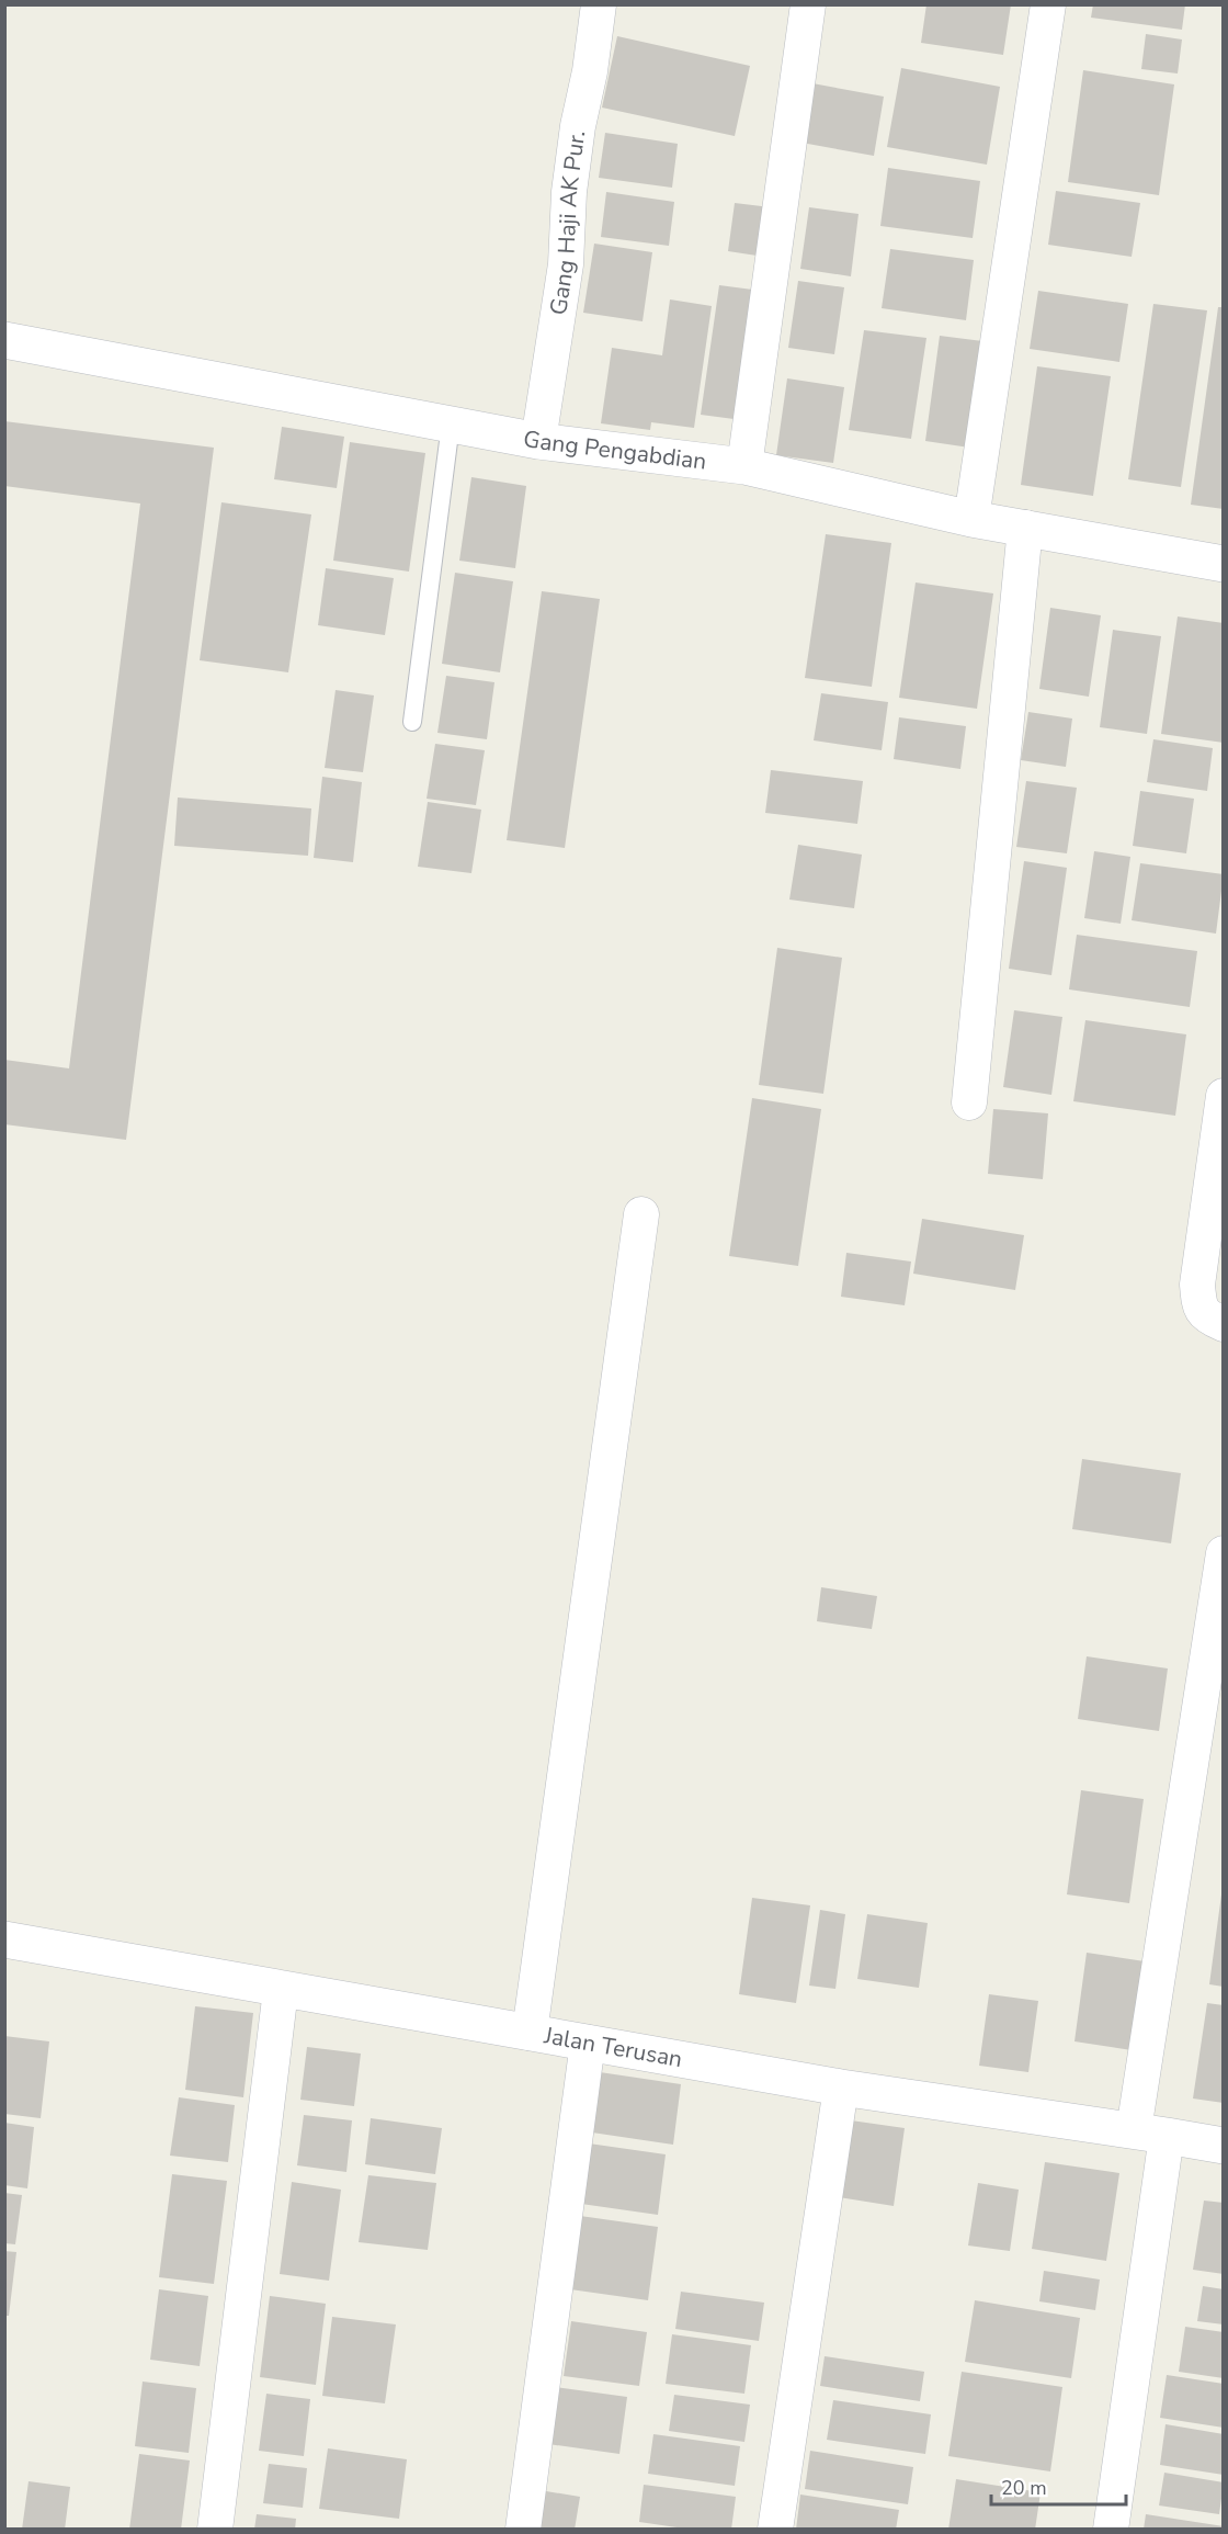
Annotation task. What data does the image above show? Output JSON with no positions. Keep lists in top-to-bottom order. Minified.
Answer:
{"streets":{"street":["Gang Haji AK Pur.","Gang Pengabdian","Jalan Terusan"]},"crossings":[["Gang Haji AK Pur.","Gang Pengabdian"]],"scale_bar":"20 m"}
